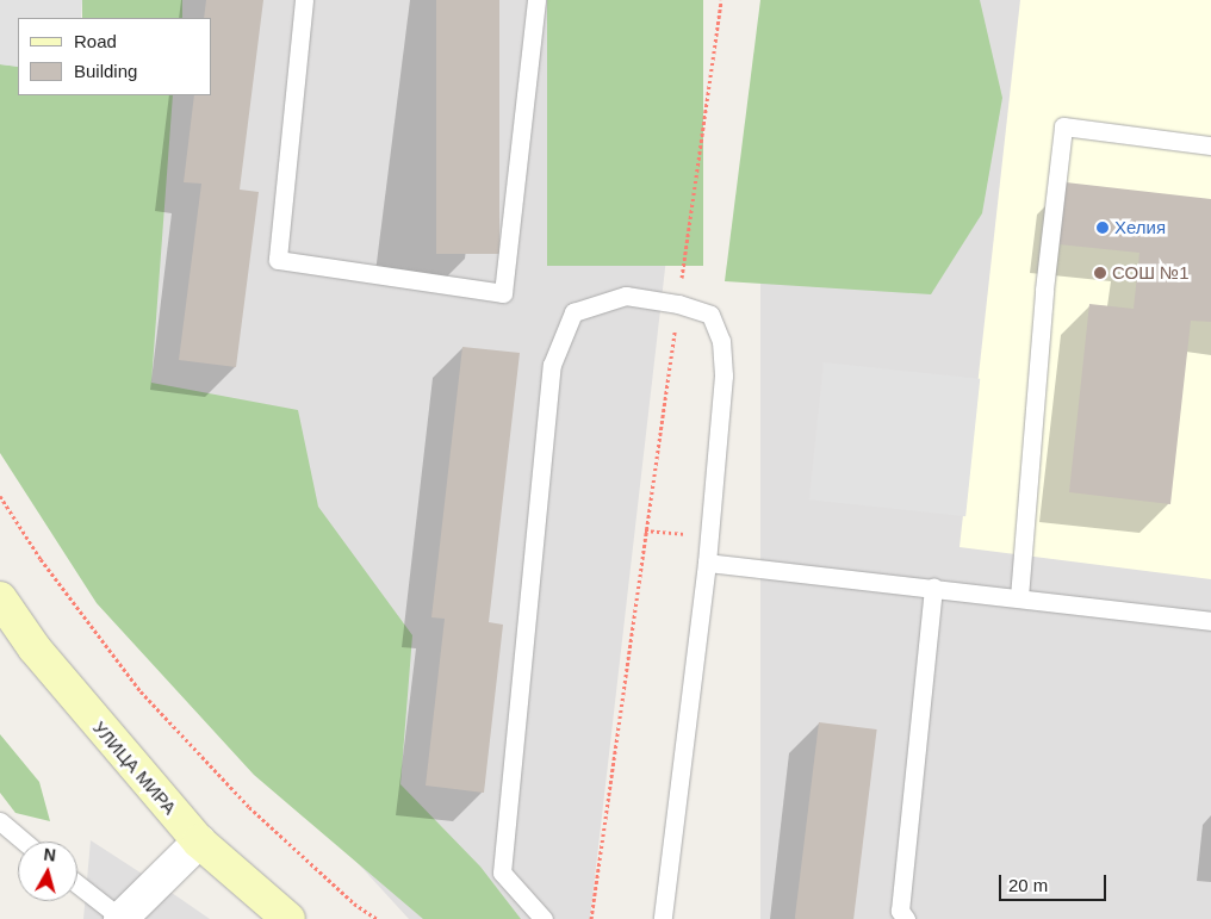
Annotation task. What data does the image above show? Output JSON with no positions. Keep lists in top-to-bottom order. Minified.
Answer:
{"streets":{"main road":["УЛИЦА МИРА"]},"places":["Хелия","СОШ №1"],"legend":["Road","Building"],"scale_bar":"20 m","north":"top"}
